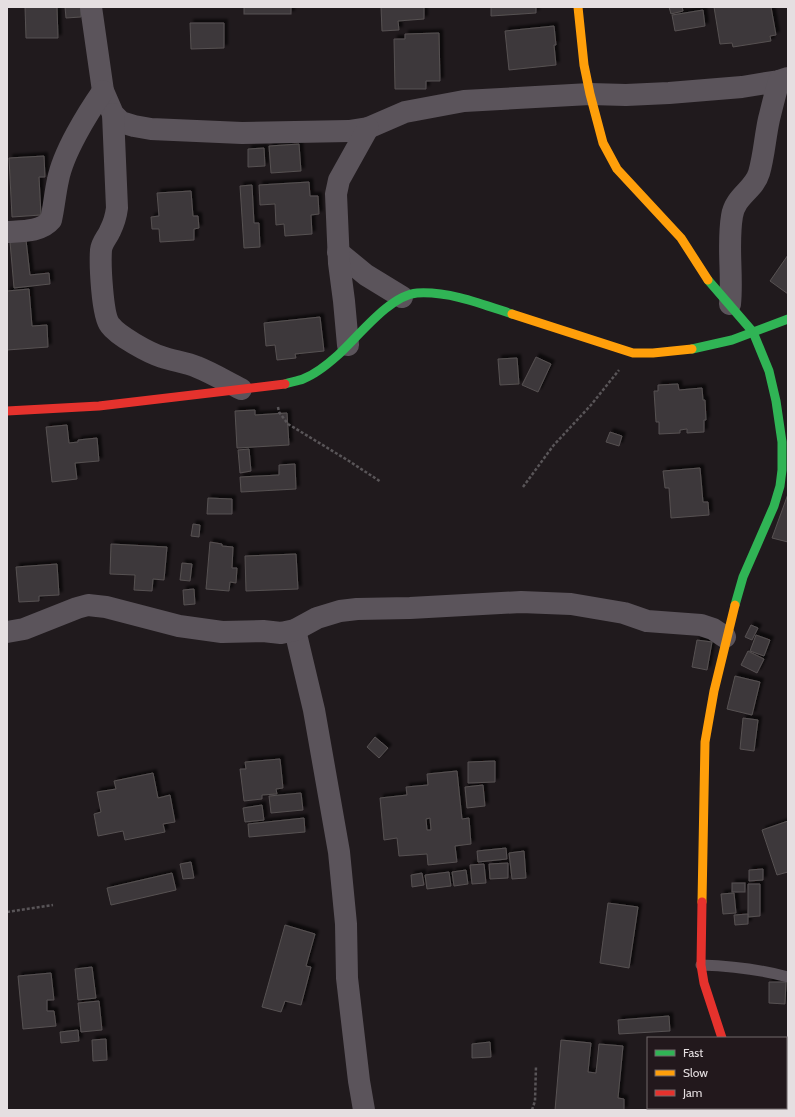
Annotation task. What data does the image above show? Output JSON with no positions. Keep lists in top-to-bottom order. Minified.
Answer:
{"legend":["Fast","Slow","Jam"]}
